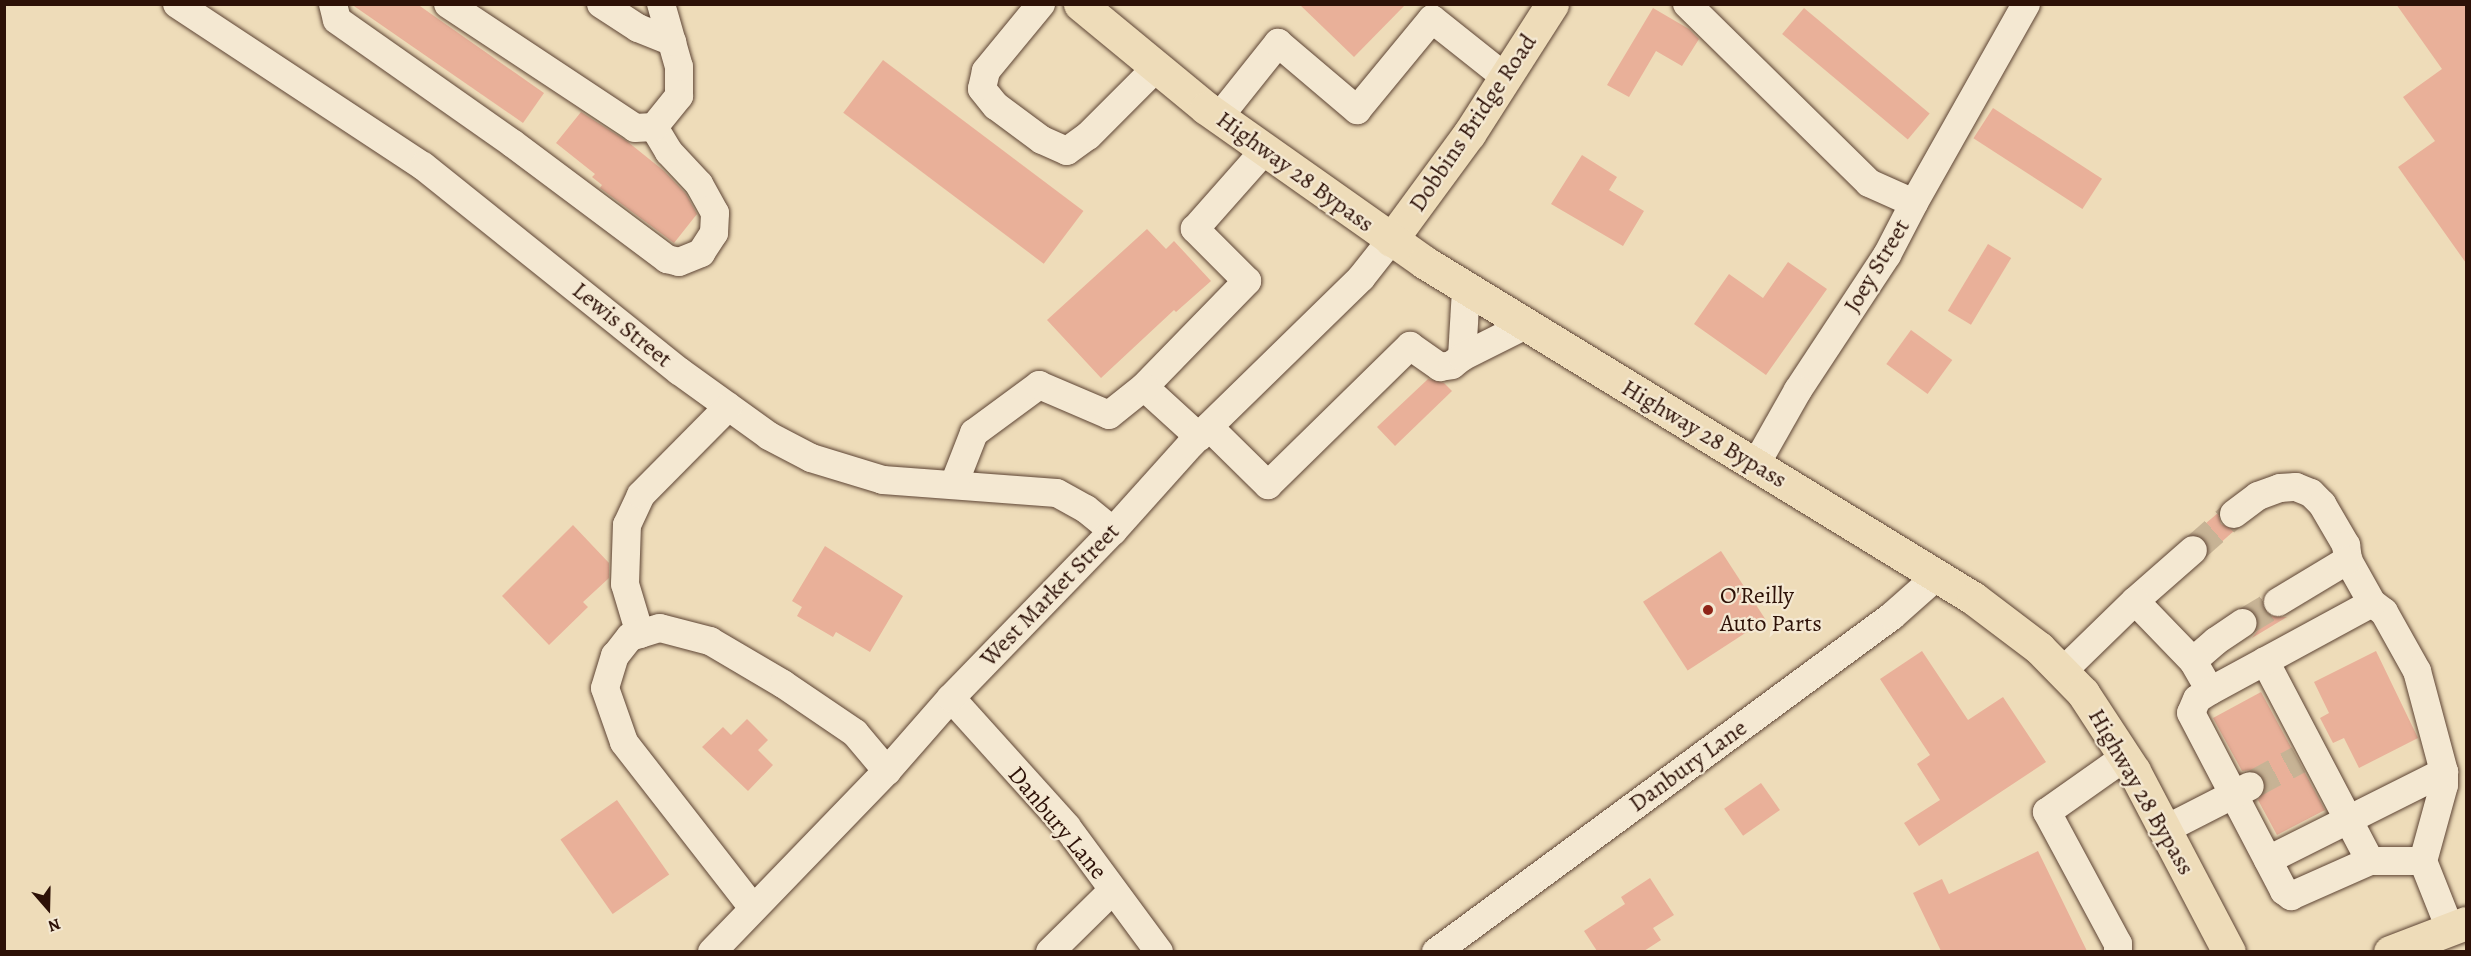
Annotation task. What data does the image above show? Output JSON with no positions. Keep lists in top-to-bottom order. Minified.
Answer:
{"streets":{"main road":["Dobbins Bridge Road","Highway 28 Bypass"],"street":["Joey Street","Lewis Street","West Market Street","Danbury Lane"]},"crossings":[["Dobbins Bridge Road","Highway 28 Bypass"],["Dobbins Bridge Road","West Market Street"],["Highway 28 Bypass","Joey Street"],["Highway 28 Bypass","West Market Street"],["Highway 28 Bypass","Danbury Lane"],["Lewis Street","West Market Street"],["West Market Street","Danbury Lane"]],"places":["O'Reilly Auto Parts"],"north":"bottom"}
